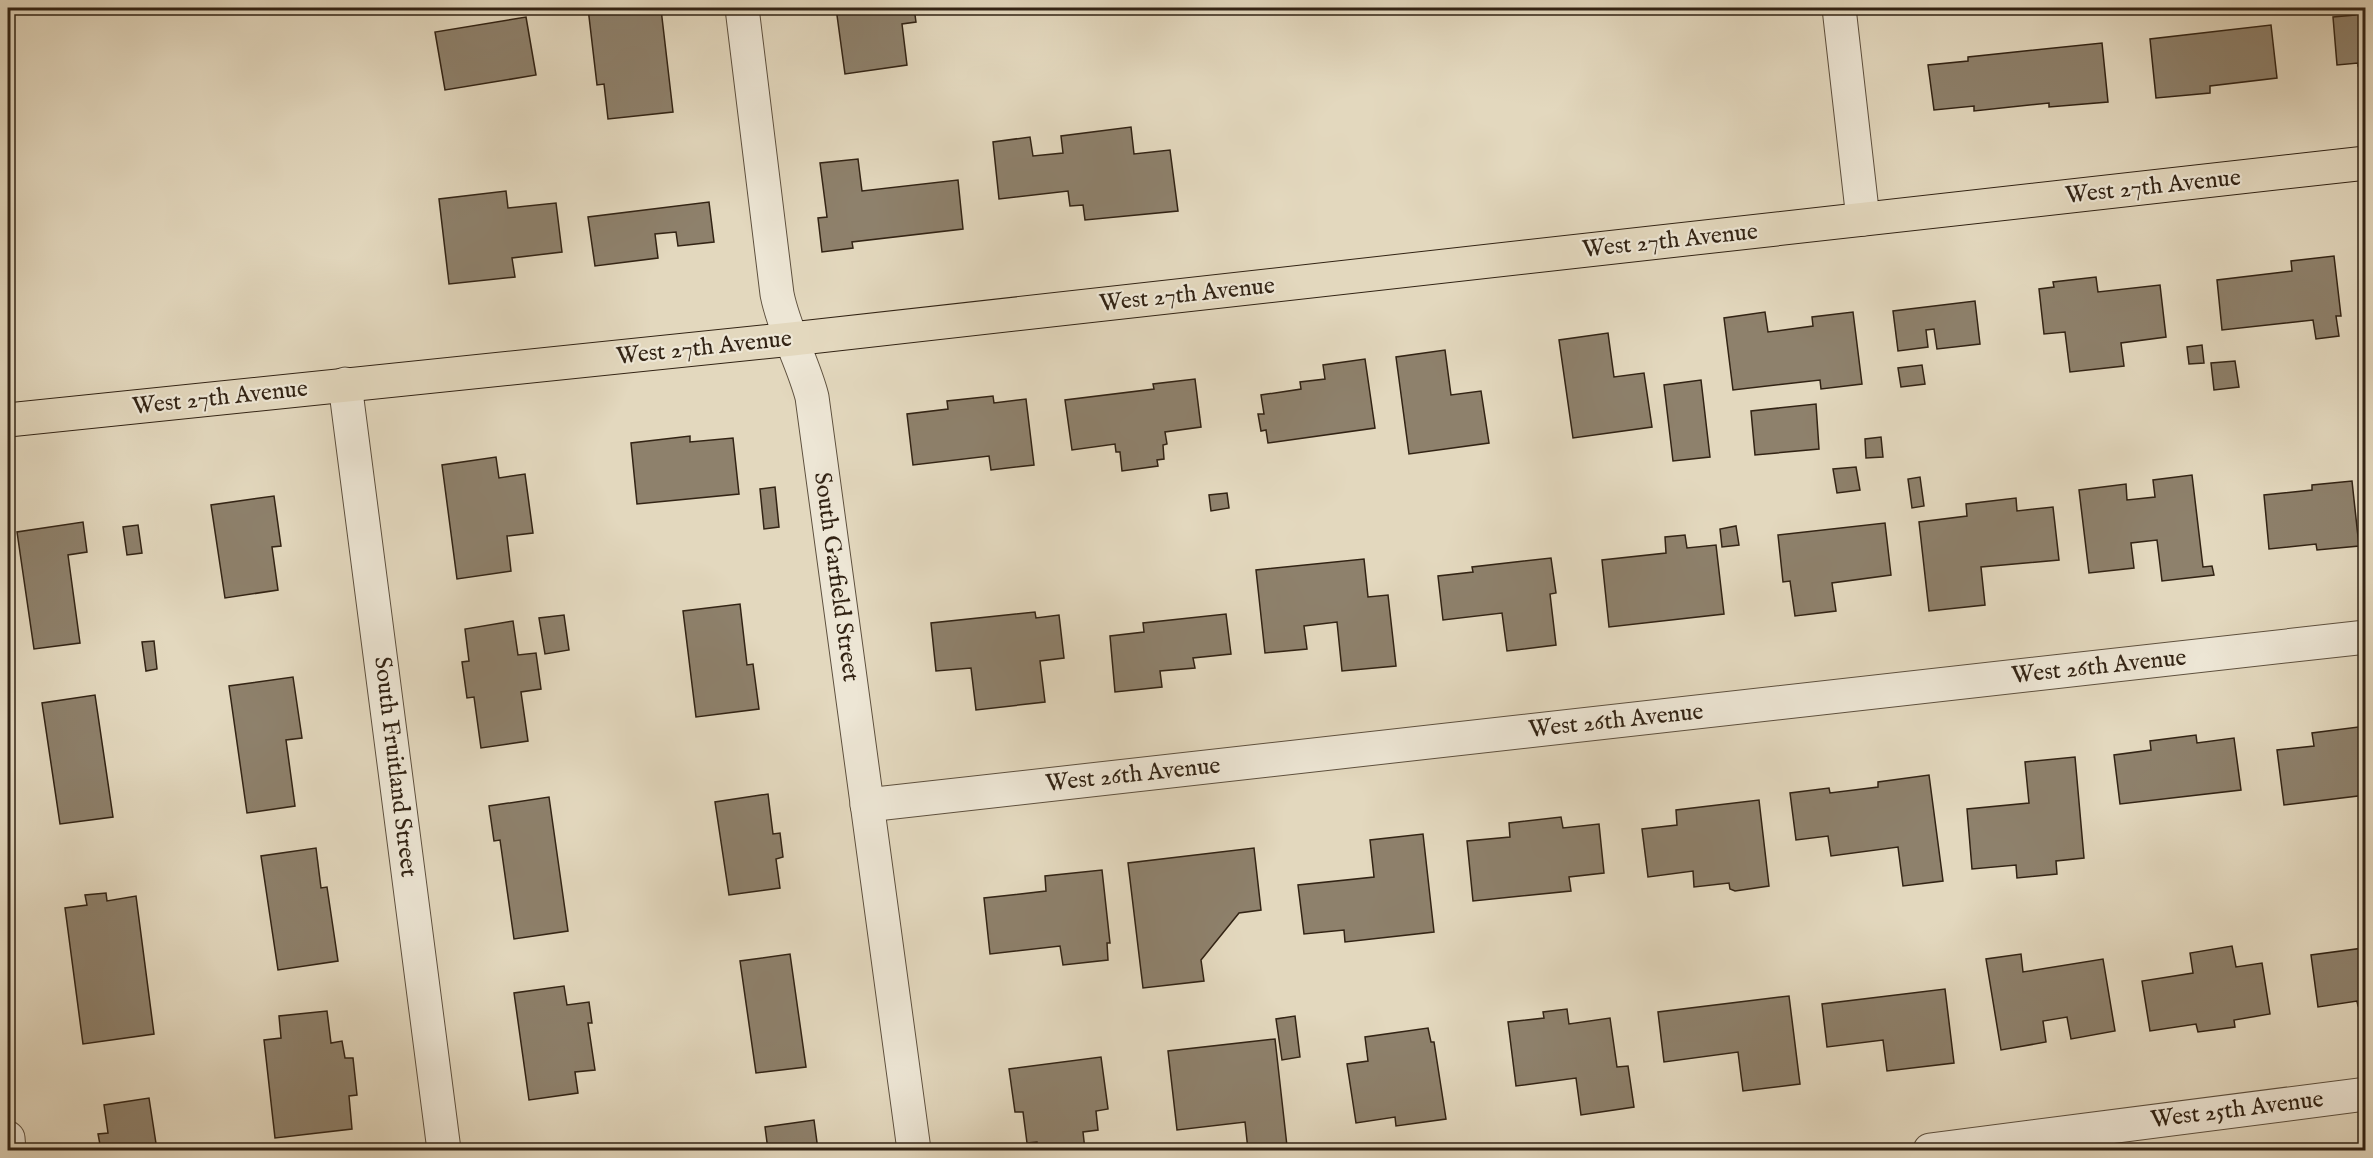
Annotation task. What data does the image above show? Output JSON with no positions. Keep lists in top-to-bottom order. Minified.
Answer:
{"streets":{"main road":["West 27th Avenue"],"street":["South Garfield Street","West 26th Avenue","South Fruitland Street","West 25th Avenue"]},"crossings":[["West 27th Avenue","South Garfield Street"],["West 27th Avenue","South Fruitland Street"],["South Garfield Street","West 26th Avenue"]]}
